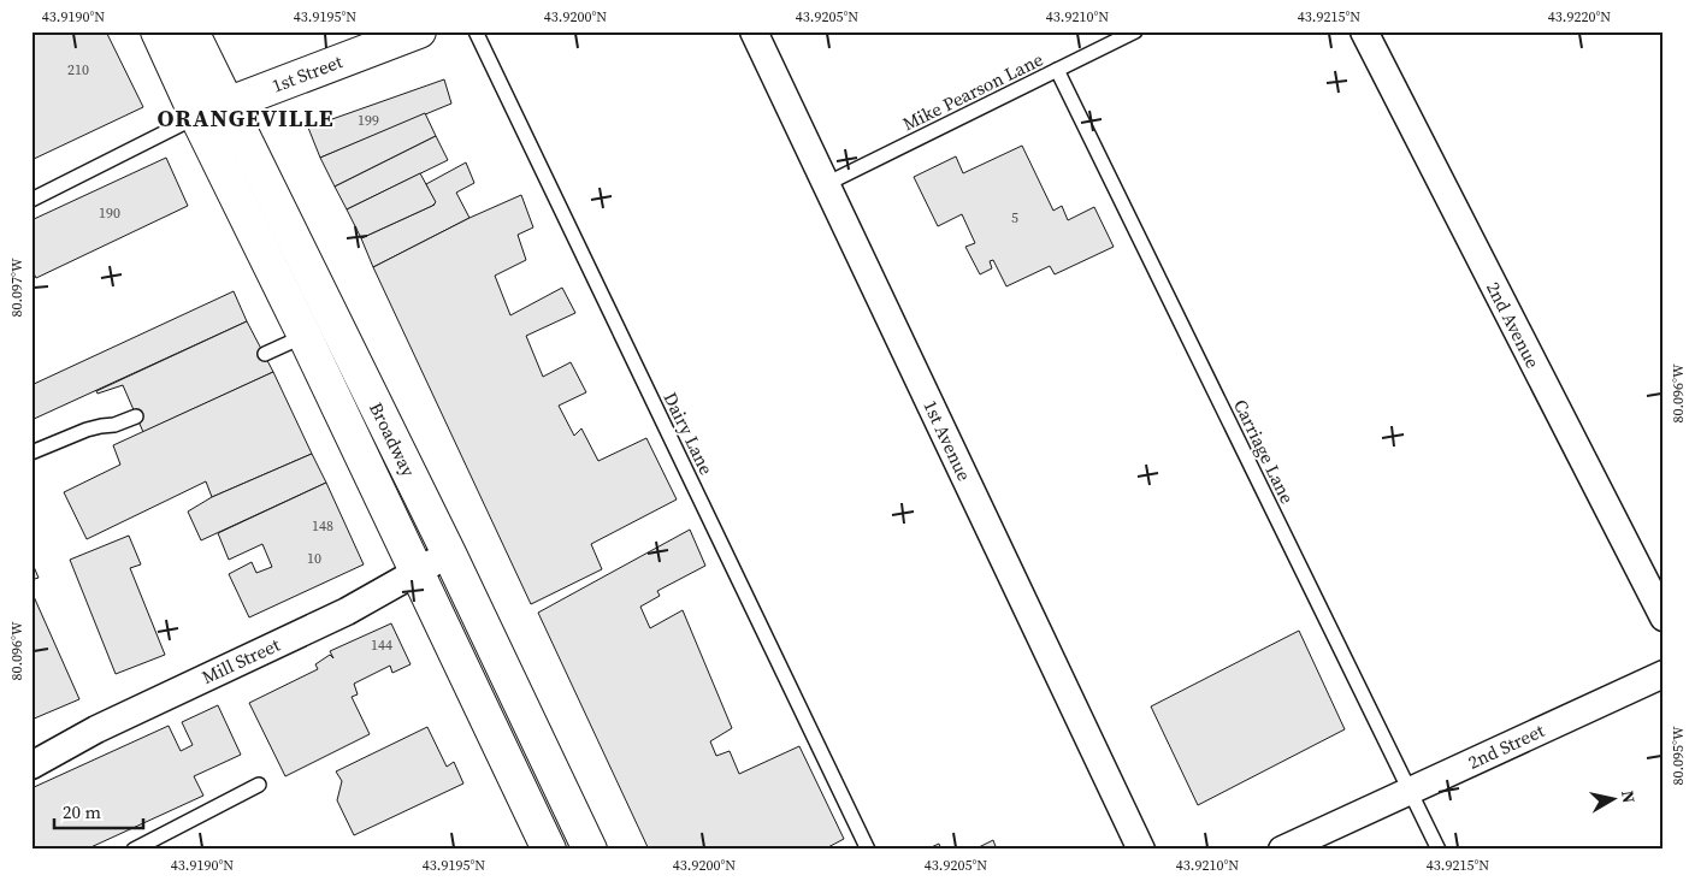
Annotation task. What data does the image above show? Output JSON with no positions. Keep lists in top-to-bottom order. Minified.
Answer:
{"streets":{"main road":["1st Street","Broadway"],"street":["2nd Avenue","1st Avenue","Mill Street","2nd Street"],"lane":["Mike Pearson Lane","Dairy Lane","Carriage Lane"]},"crossings":[["1st Street","Broadway"],["Mike Pearson Lane","1st Avenue"],["Mike Pearson Lane","Carriage Lane"],["Broadway","Mill Street"],["Carriage Lane","2nd Street"]],"districts":["ORANGEVILLE"],"house_numbers":["210","199","190","5","148","10","144"],"scale_bar":"20 m","north":"right","coordinates":["43.9190°N","43.9195°N","43.9200°N","43.9205°N","43.9210°N","43.9215°N","43.9220°N","80.097°W","80.096°W","80.095°W"]}
